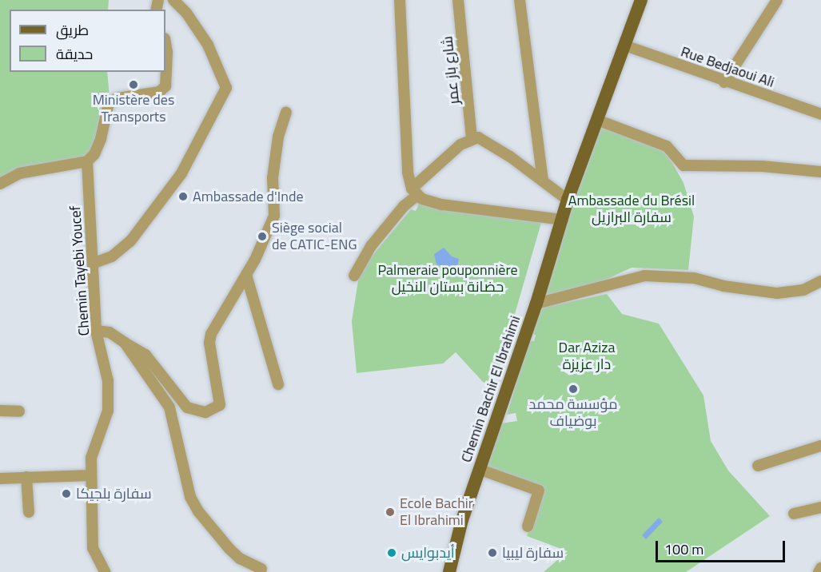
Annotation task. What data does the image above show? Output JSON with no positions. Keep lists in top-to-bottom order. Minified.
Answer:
{"streets":{"main road":["Chemin Bachir El Ibrahimi"],"street":["Rue Bedjaoui Ali","شارع باز عمر","Chemin Tayebi Youcef"]},"crossings":[["Rue Bedjaoui Ali","Chemin Bachir El Ibrahimi"]],"parks":["Ambassade du Brésil سفارة البرازيل","Palmeraie pouponnière حضانة بستان النخيل","Dar Aziza دار عزيزة"],"places":["Ministère des Transports","Ambassade d'Inde","Siège social de CATIC-ENG","مؤسسة محمد بوضياف","سفارة بلجيكا","Ecole Bachir El Ibrahimi","أيدبوايس","سفارة ليبيا"],"legend":["طريق","حديقة"],"scale_bar":"100 m"}
